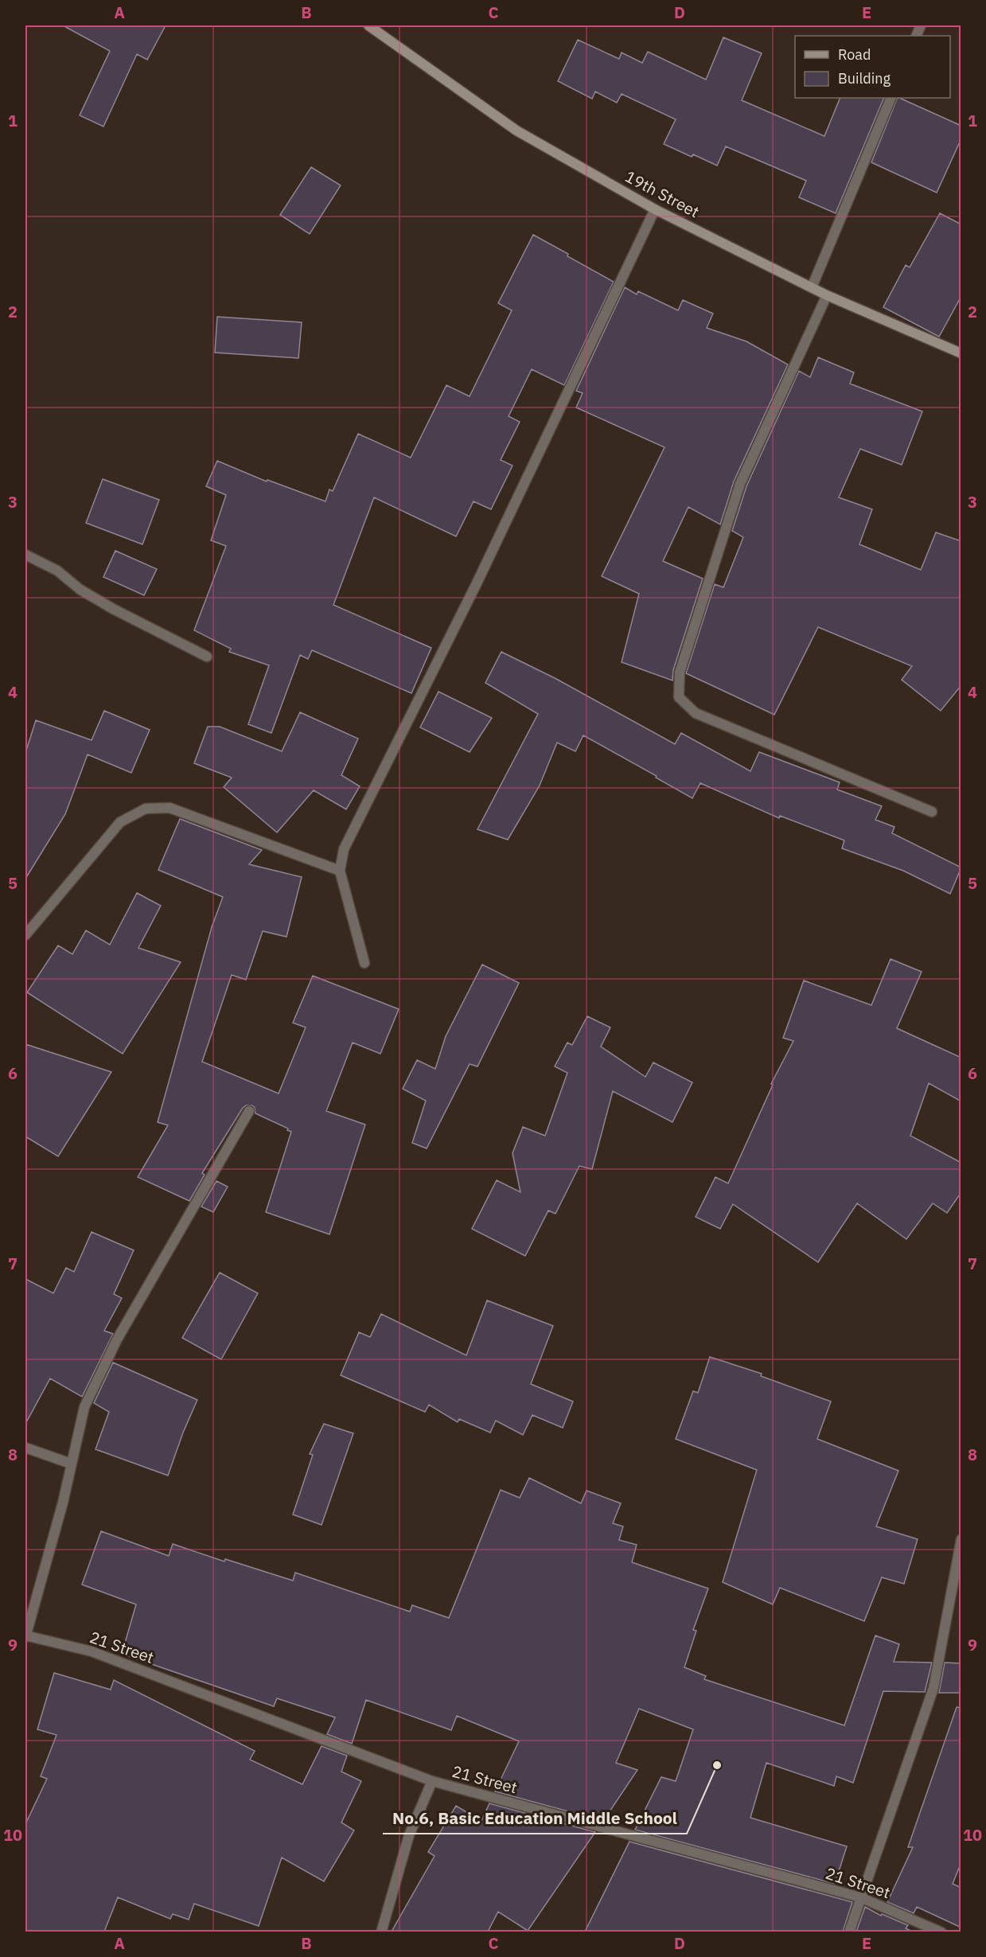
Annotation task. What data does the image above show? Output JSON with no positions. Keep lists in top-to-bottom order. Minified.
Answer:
{"streets":{"street":["19th Street","21 Street"]},"places":["No.6, Basic Education Middle School"],"legend":["Road","Building"],"grid":{"columns":["A","B","C","D","E"],"rows":["1","2","3","4","5","6","7","8","9","10"]}}
